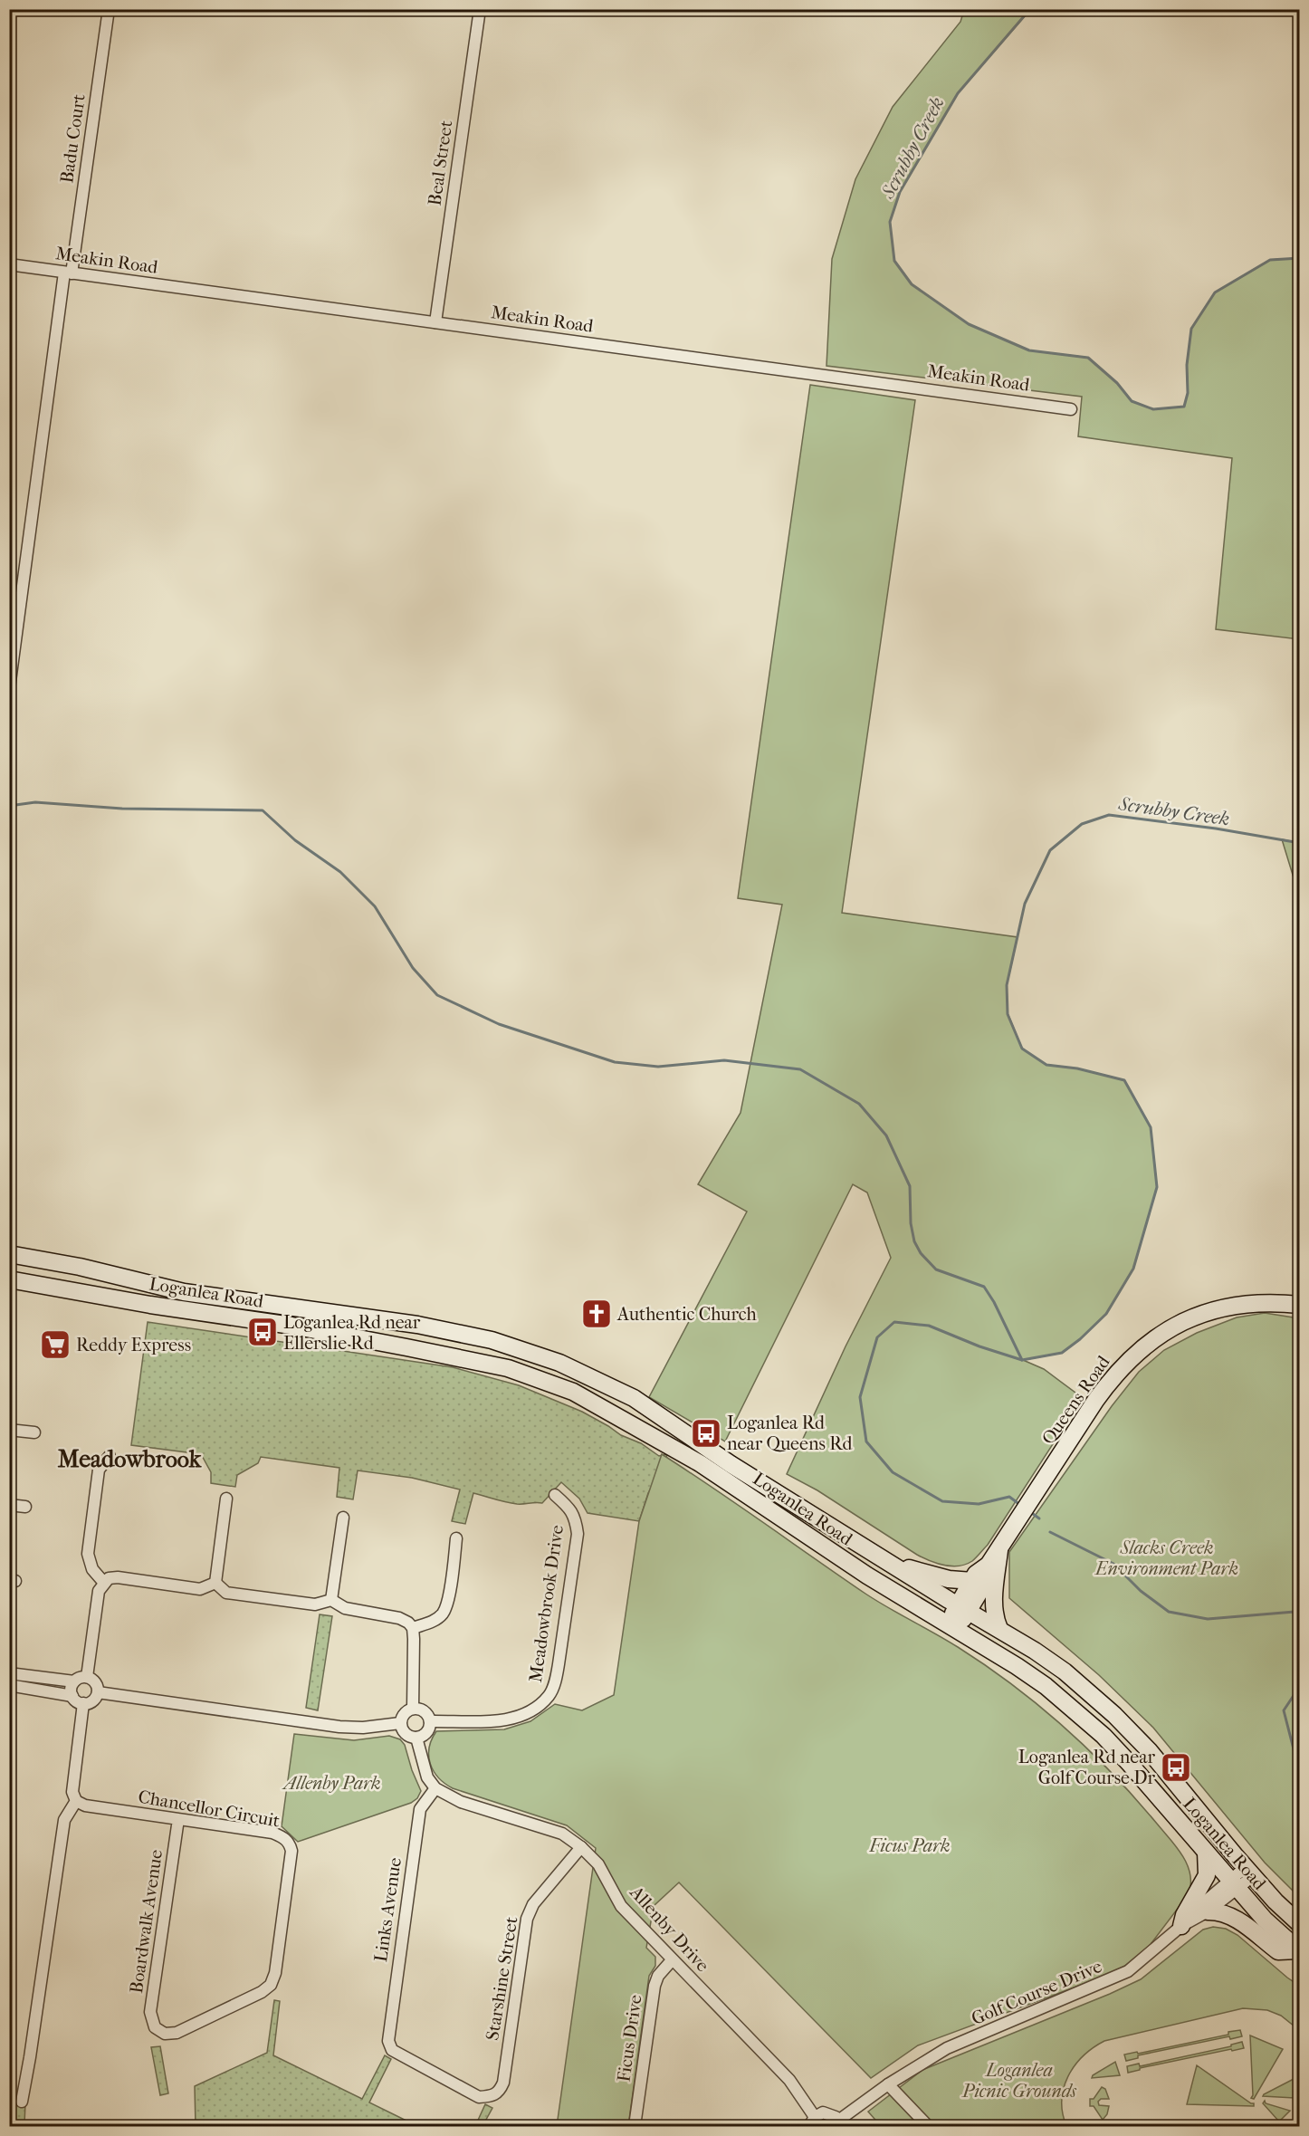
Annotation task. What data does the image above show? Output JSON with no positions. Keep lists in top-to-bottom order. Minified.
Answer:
{"streets":{"main road":["Loganlea Road","Queens Road"],"street":["Badu Court","Beal Street","Meakin Road","Meadowbrook Drive","Chancellor Circuit","Links Avenue","Boardwalk Avenue","Allenby Drive","Starshine Street","Golf Course Drive","Ficus Drive"]},"crossings":[["Badu Court","Meakin Road"],["Beal Street","Meakin Road"],["Loganlea Road","Queens Road"],["Loganlea Road","Golf Course Drive"],["Chancellor Circuit","Boardwalk Avenue"],["Links Avenue","Allenby Drive"],["Links Avenue","Starshine Street"],["Allenby Drive","Starshine Street"],["Allenby Drive","Golf Course Drive"],["Allenby Drive","Ficus Drive"]],"districts":["Meadowbrook"],"water":["Scrubby Creek"],"parks":["Slacks Creek Environment Park","Allenby Park","Ficus Park","Loganlea Picnic Grounds"],"places":{"church":["Authentic Church"],"bus stop":["Loganlea Rd near Ellerslie Rd","Loganlea Rd near Queens Rd","Loganlea Rd near Golf Course Dr"],"supermarket":["Reddy Express"]}}
